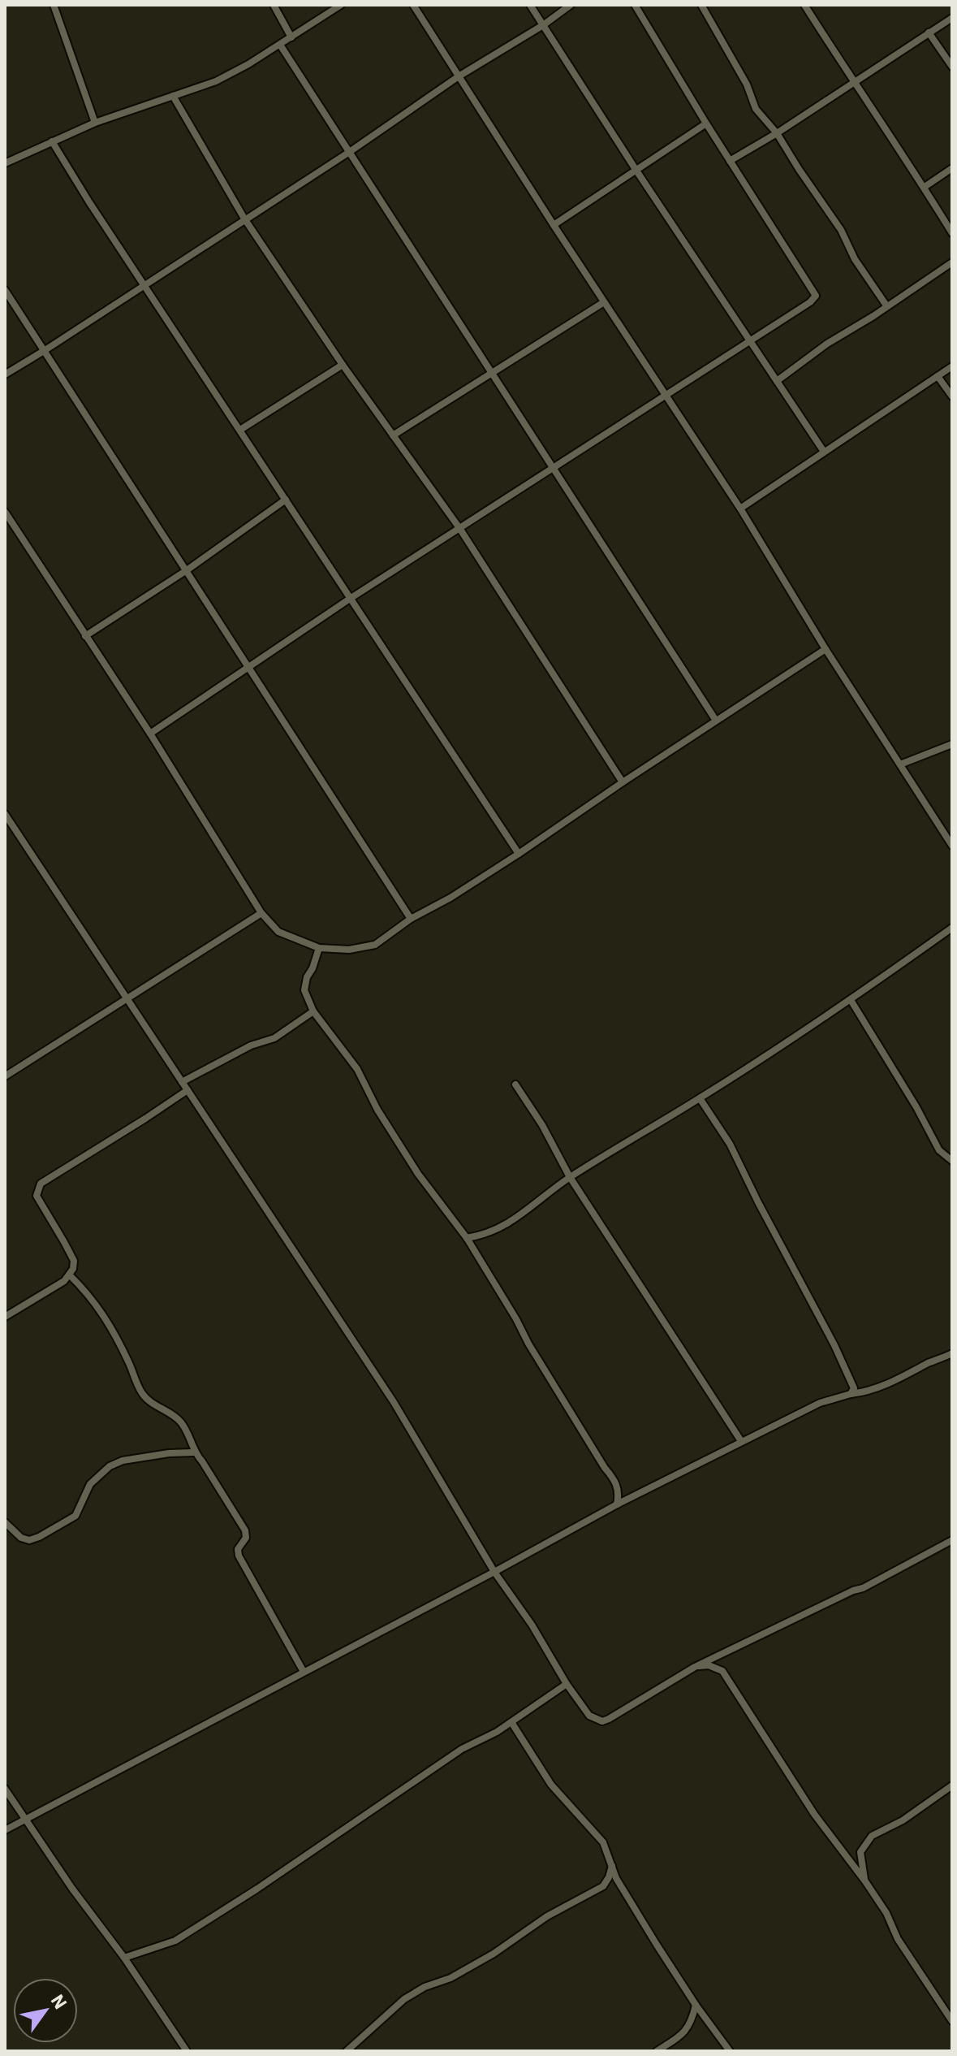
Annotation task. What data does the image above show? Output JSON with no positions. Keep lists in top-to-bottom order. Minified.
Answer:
{"north":"top right"}
